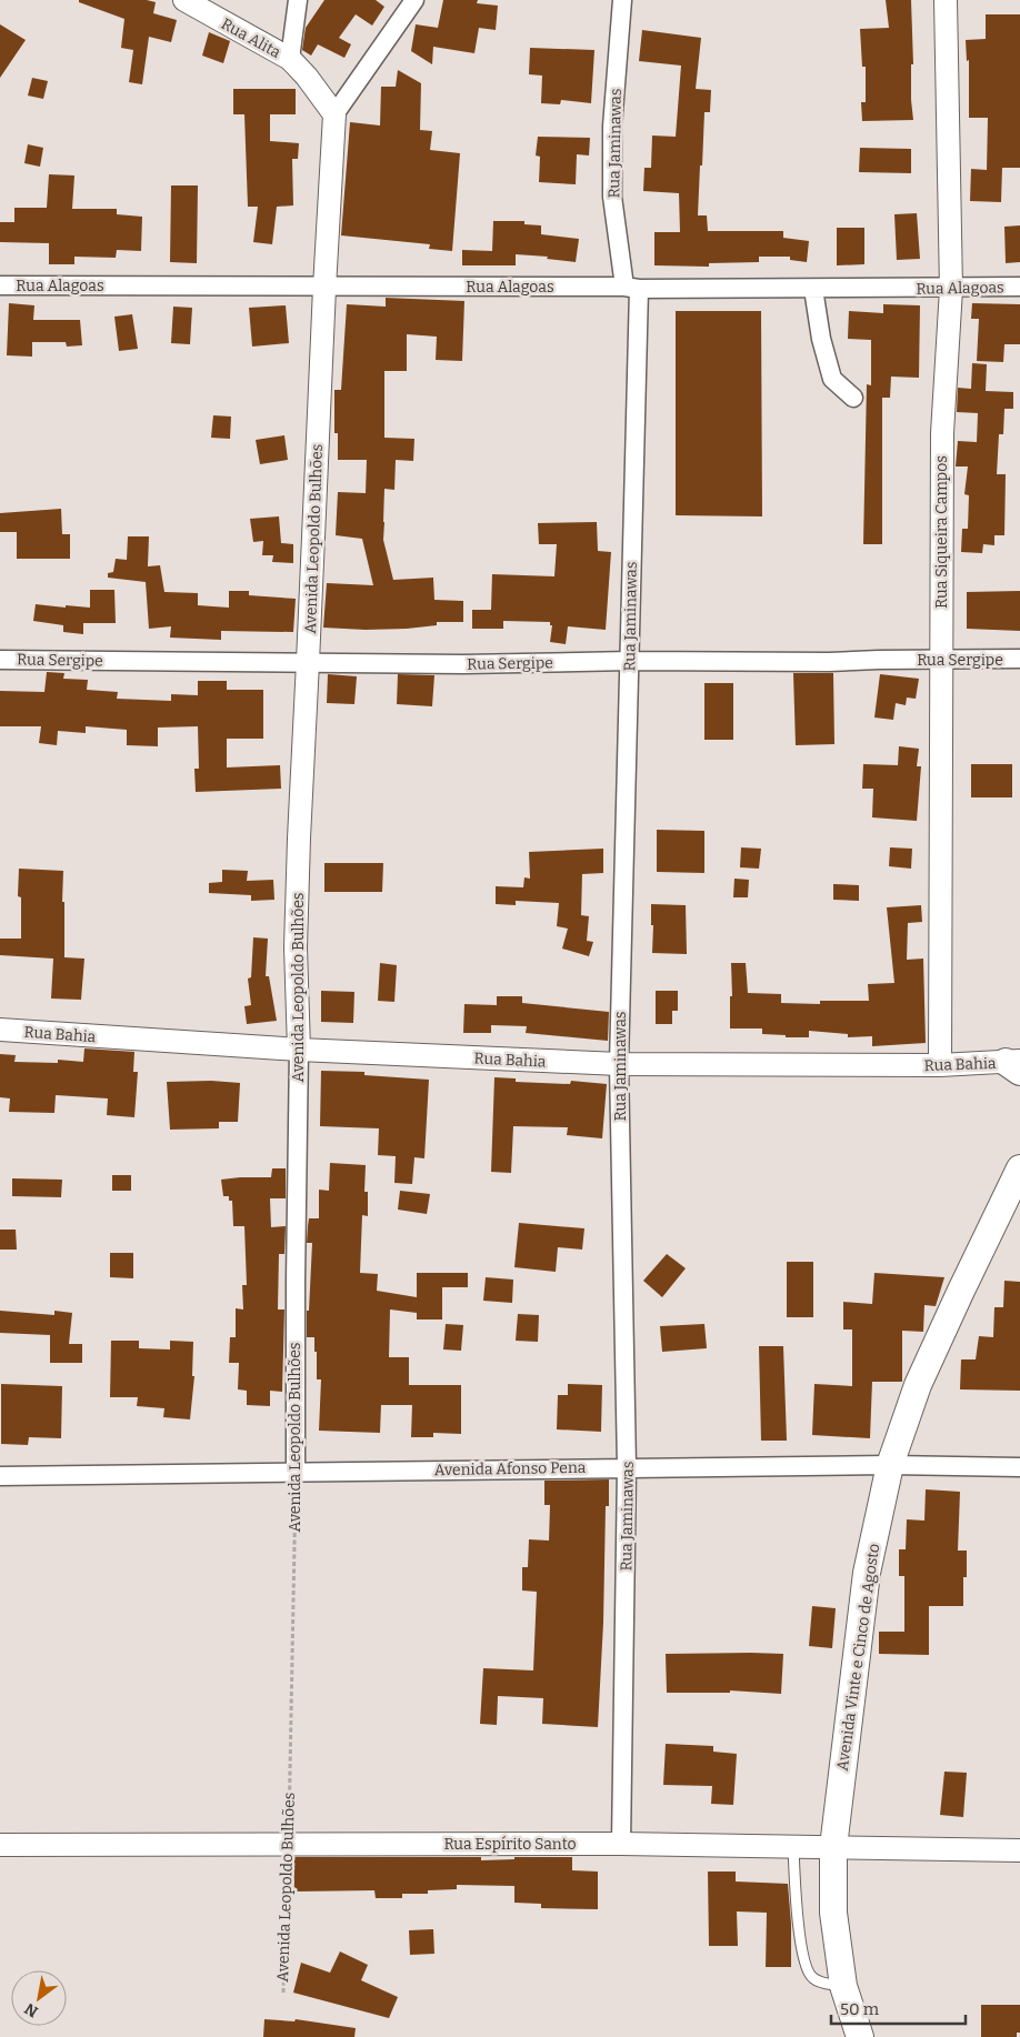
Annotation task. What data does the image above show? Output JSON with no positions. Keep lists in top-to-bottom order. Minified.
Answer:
{"streets":{"main road":["Avenida Vinte e Cinco de Agosto"],"street":["Rua Alita","Rua Jaminawas","Rua Alagoas","Rua Siqueira Campos","Avenida Leopoldo Bulhões","Rua Sergipe","Rua Bahia","Avenida Afonso Pena","Rua Espírito Santo"]},"crossings":[["Rua Jaminawas","Rua Alagoas"],["Rua Jaminawas","Rua Sergipe"],["Rua Jaminawas","Rua Bahia"],["Rua Jaminawas","Avenida Afonso Pena"],["Rua Jaminawas","Rua Espírito Santo"],["Rua Alagoas","Rua Siqueira Campos"],["Rua Alagoas","Avenida Leopoldo Bulhões"],["Rua Siqueira Campos","Rua Sergipe"],["Rua Siqueira Campos","Rua Bahia"],["Avenida Leopoldo Bulhões","Rua Sergipe"],["Avenida Leopoldo Bulhões","Rua Bahia"],["Avenida Leopoldo Bulhões","Avenida Afonso Pena"],["Avenida Leopoldo Bulhões","Rua Espírito Santo"],["Avenida Afonso Pena","Avenida Vinte e Cinco de Agosto"],["Avenida Vinte e Cinco de Agosto","Rua Espírito Santo"]],"scale_bar":"50 m","north":"bottom left"}
